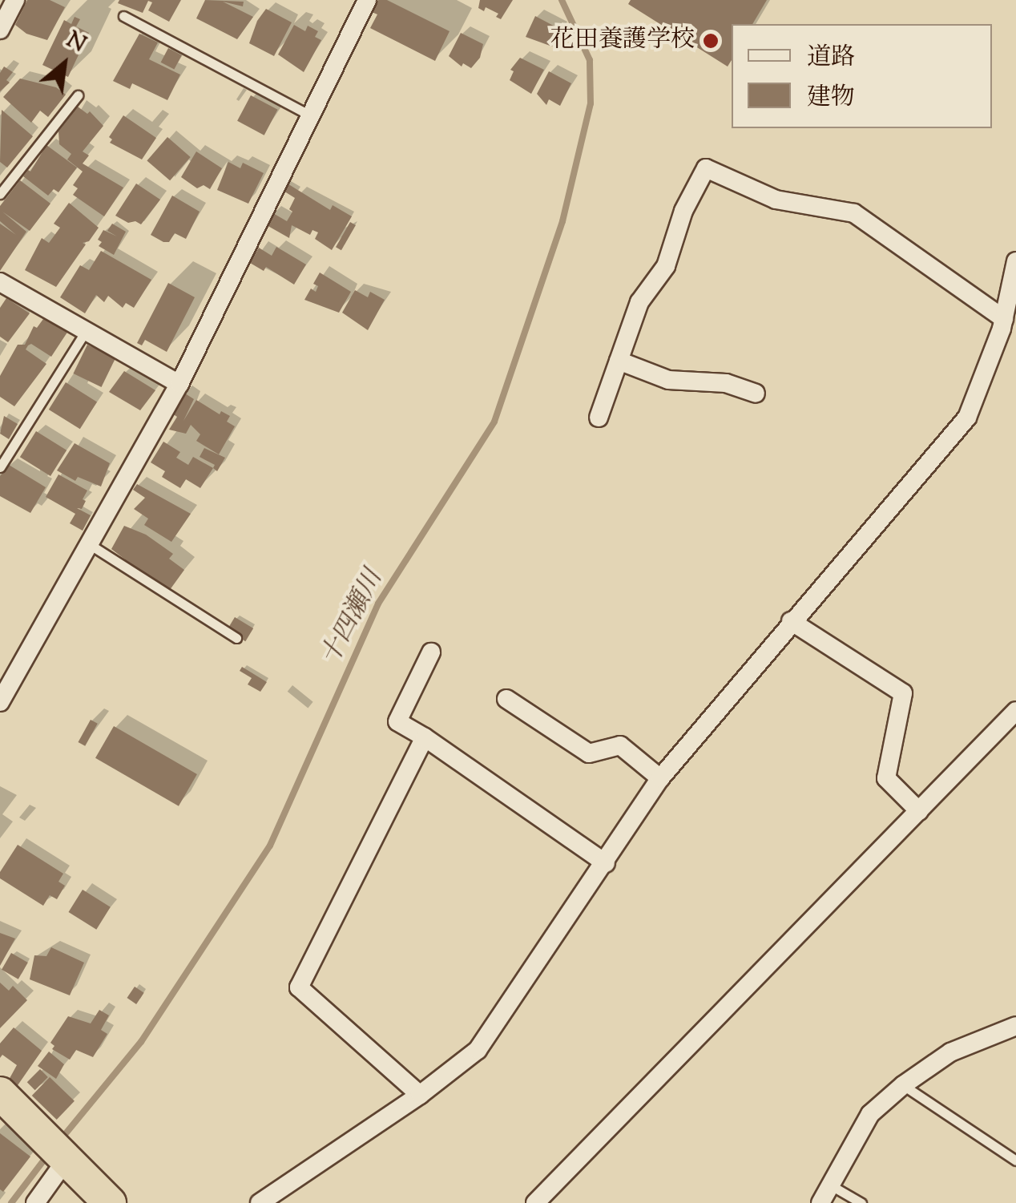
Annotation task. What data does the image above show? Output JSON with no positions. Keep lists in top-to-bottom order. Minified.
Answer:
{"water":["十四瀬川"],"places":["花田養護学校"],"legend":["道路","建物"],"north":"top right"}
